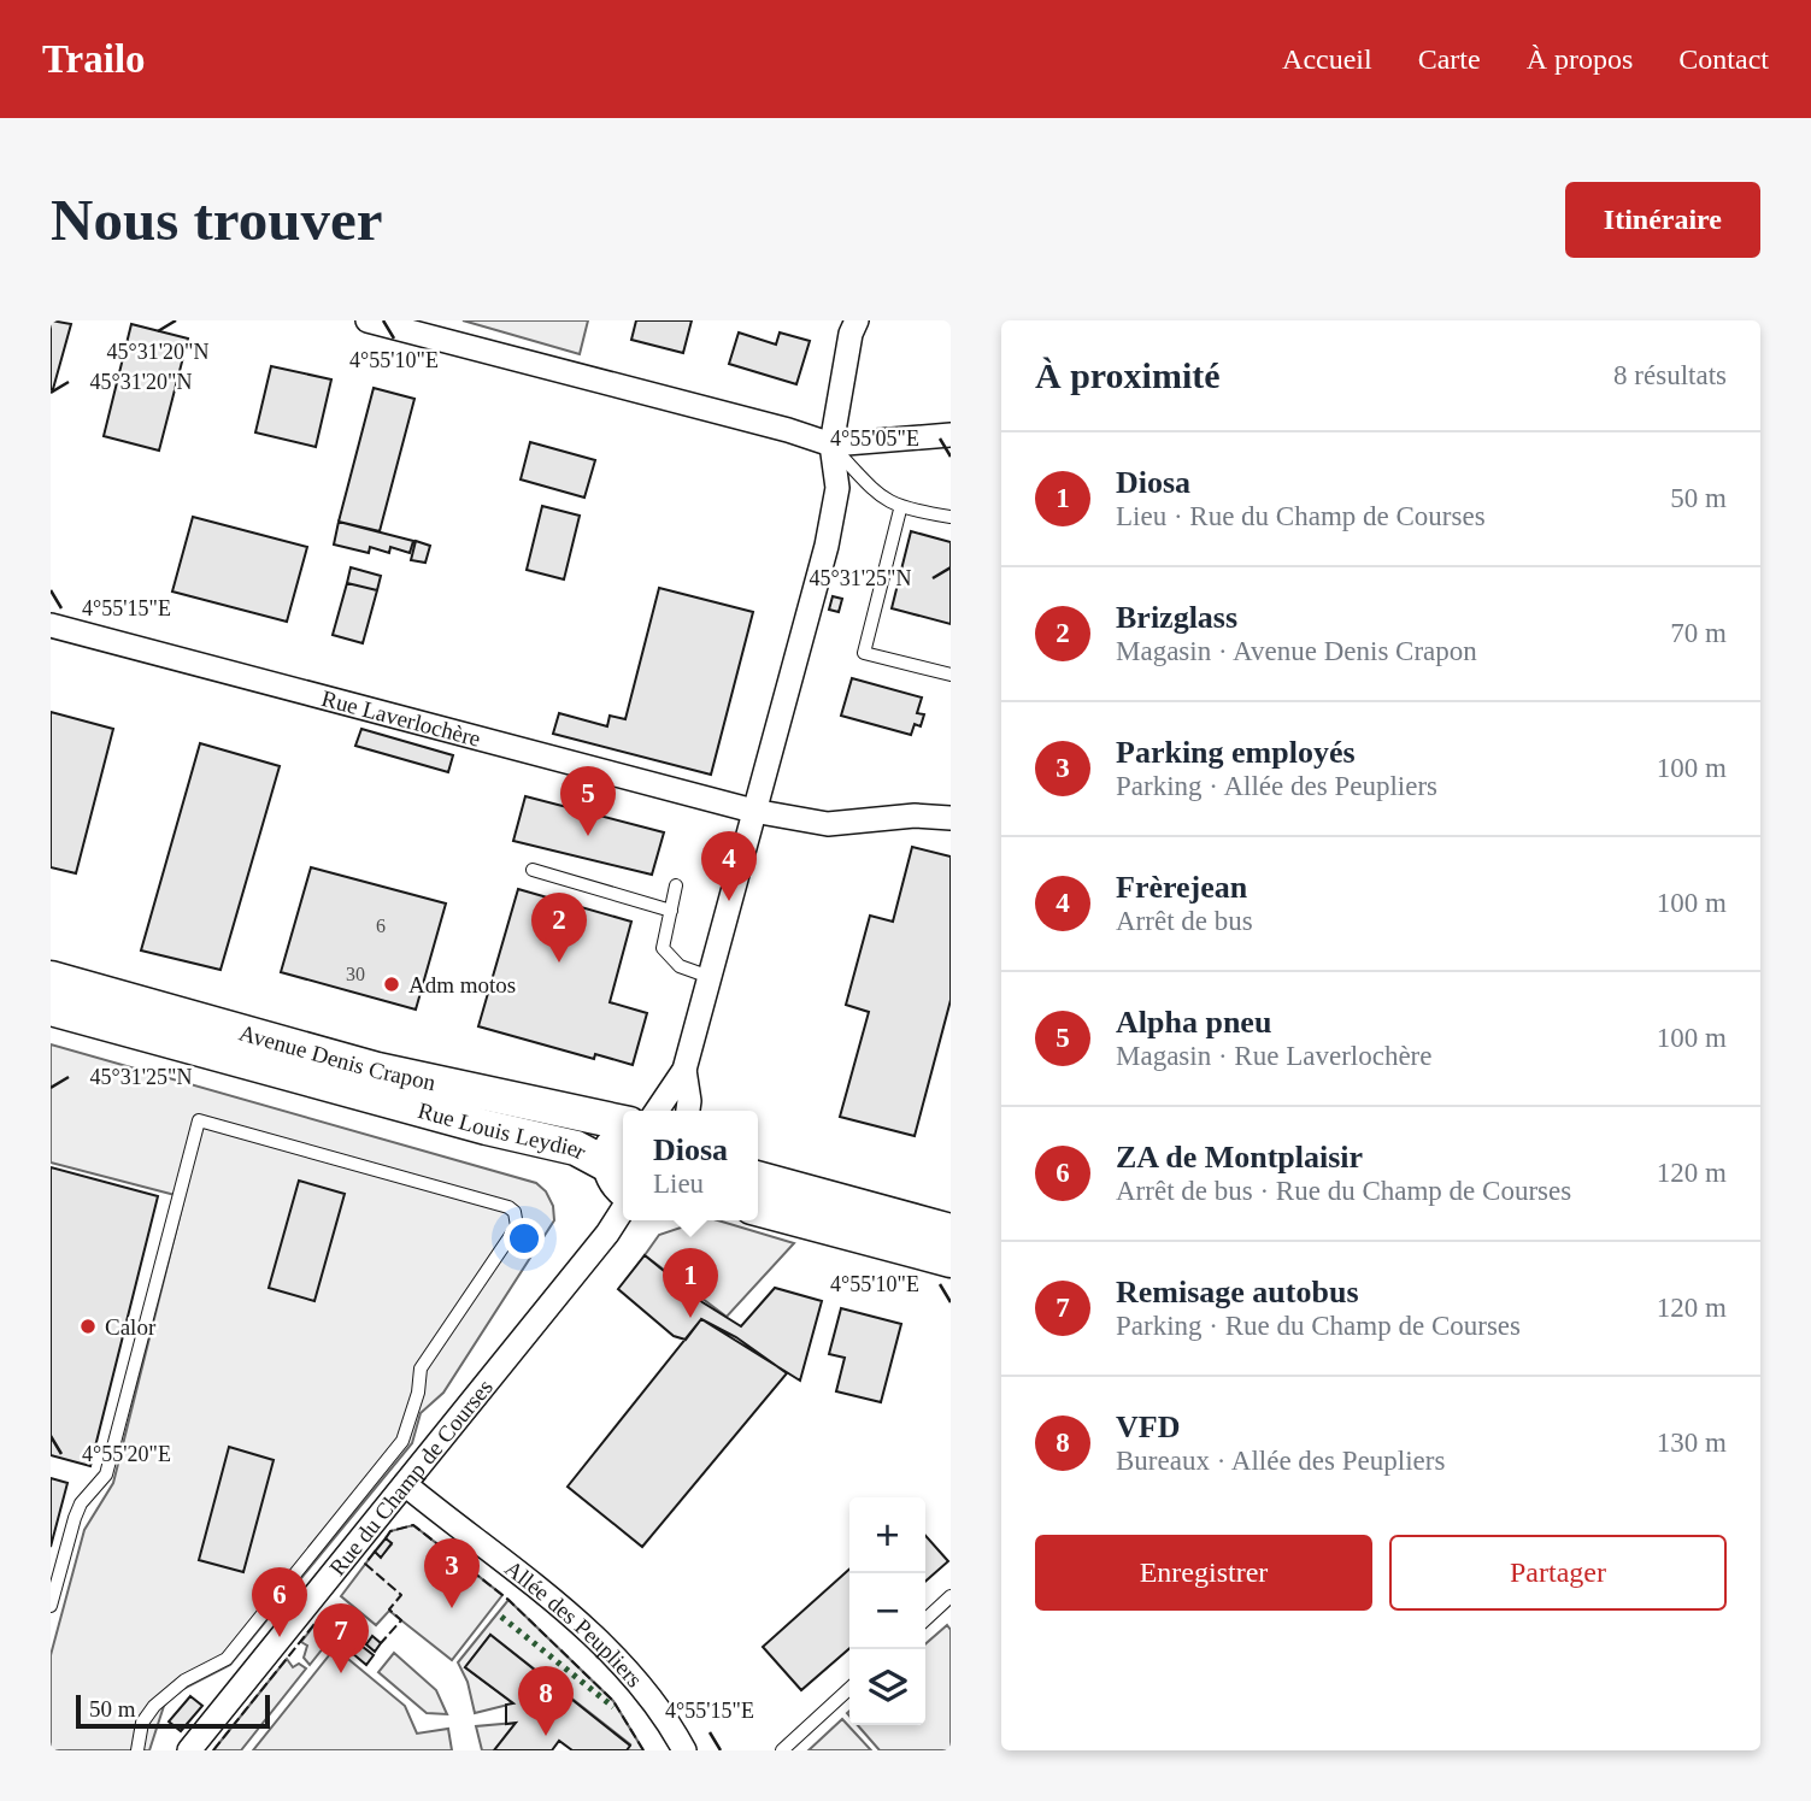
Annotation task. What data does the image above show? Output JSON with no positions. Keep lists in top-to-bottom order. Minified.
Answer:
{"streets":{"main road":["Avenue Denis Crapon","Rue Louis Leydier"],"street":["Rue Laverlochère","Rue du Champ de Courses","Allée des Peupliers"]},"crossings":[["Rue du Champ de Courses","Allée des Peupliers"]],"places":["Adm motos","Calor"],"house_numbers":["6","30"],"scale_bar":"50 m","page":{"header":"Trailo","nav":["Accueil","Carte","À propos","Contact"],"buttons":["Itinéraire",["Enregistrer","Partager"]],"title":"Nous trouver","heading":["À proximité","8 résultats"],"list":[{"mark":"1","name":"Diosa","note":"Lieu · Rue du Champ de Courses","value":"50 m"},{"mark":"2","name":"Brizglass","note":"Magasin · Avenue Denis Crapon","value":"70 m"},{"mark":"3","name":"Parking employés","note":"Parking · Allée des Peupliers","value":"100 m"},{"mark":"4","name":"Frèrejean","note":"Arrêt de bus","value":"100 m"},{"mark":"5","name":"Alpha pneu","note":"Magasin · Rue Laverlochère","value":"100 m"},{"mark":"6","name":"ZA de Montplaisir","note":"Arrêt de bus · Rue du Champ de Courses","value":"120 m"},{"mark":"7","name":"Remisage autobus","note":"Parking · Rue du Champ de Courses","value":"120 m"},{"mark":"8","name":"VFD","note":"Bureaux · Allée des Peupliers","value":"130 m"}],"pins":["5","4","2","1","3","6","7","8"],"popup":["Diosa","Lieu"],"map_buttons":["+","−"],"scale":"50 m"},"coordinates":["45°31'20\"N","4°55'10\"E","4°55'05\"E","45°31'25\"N","4°55'15\"E","4°55'20\"E"]}
